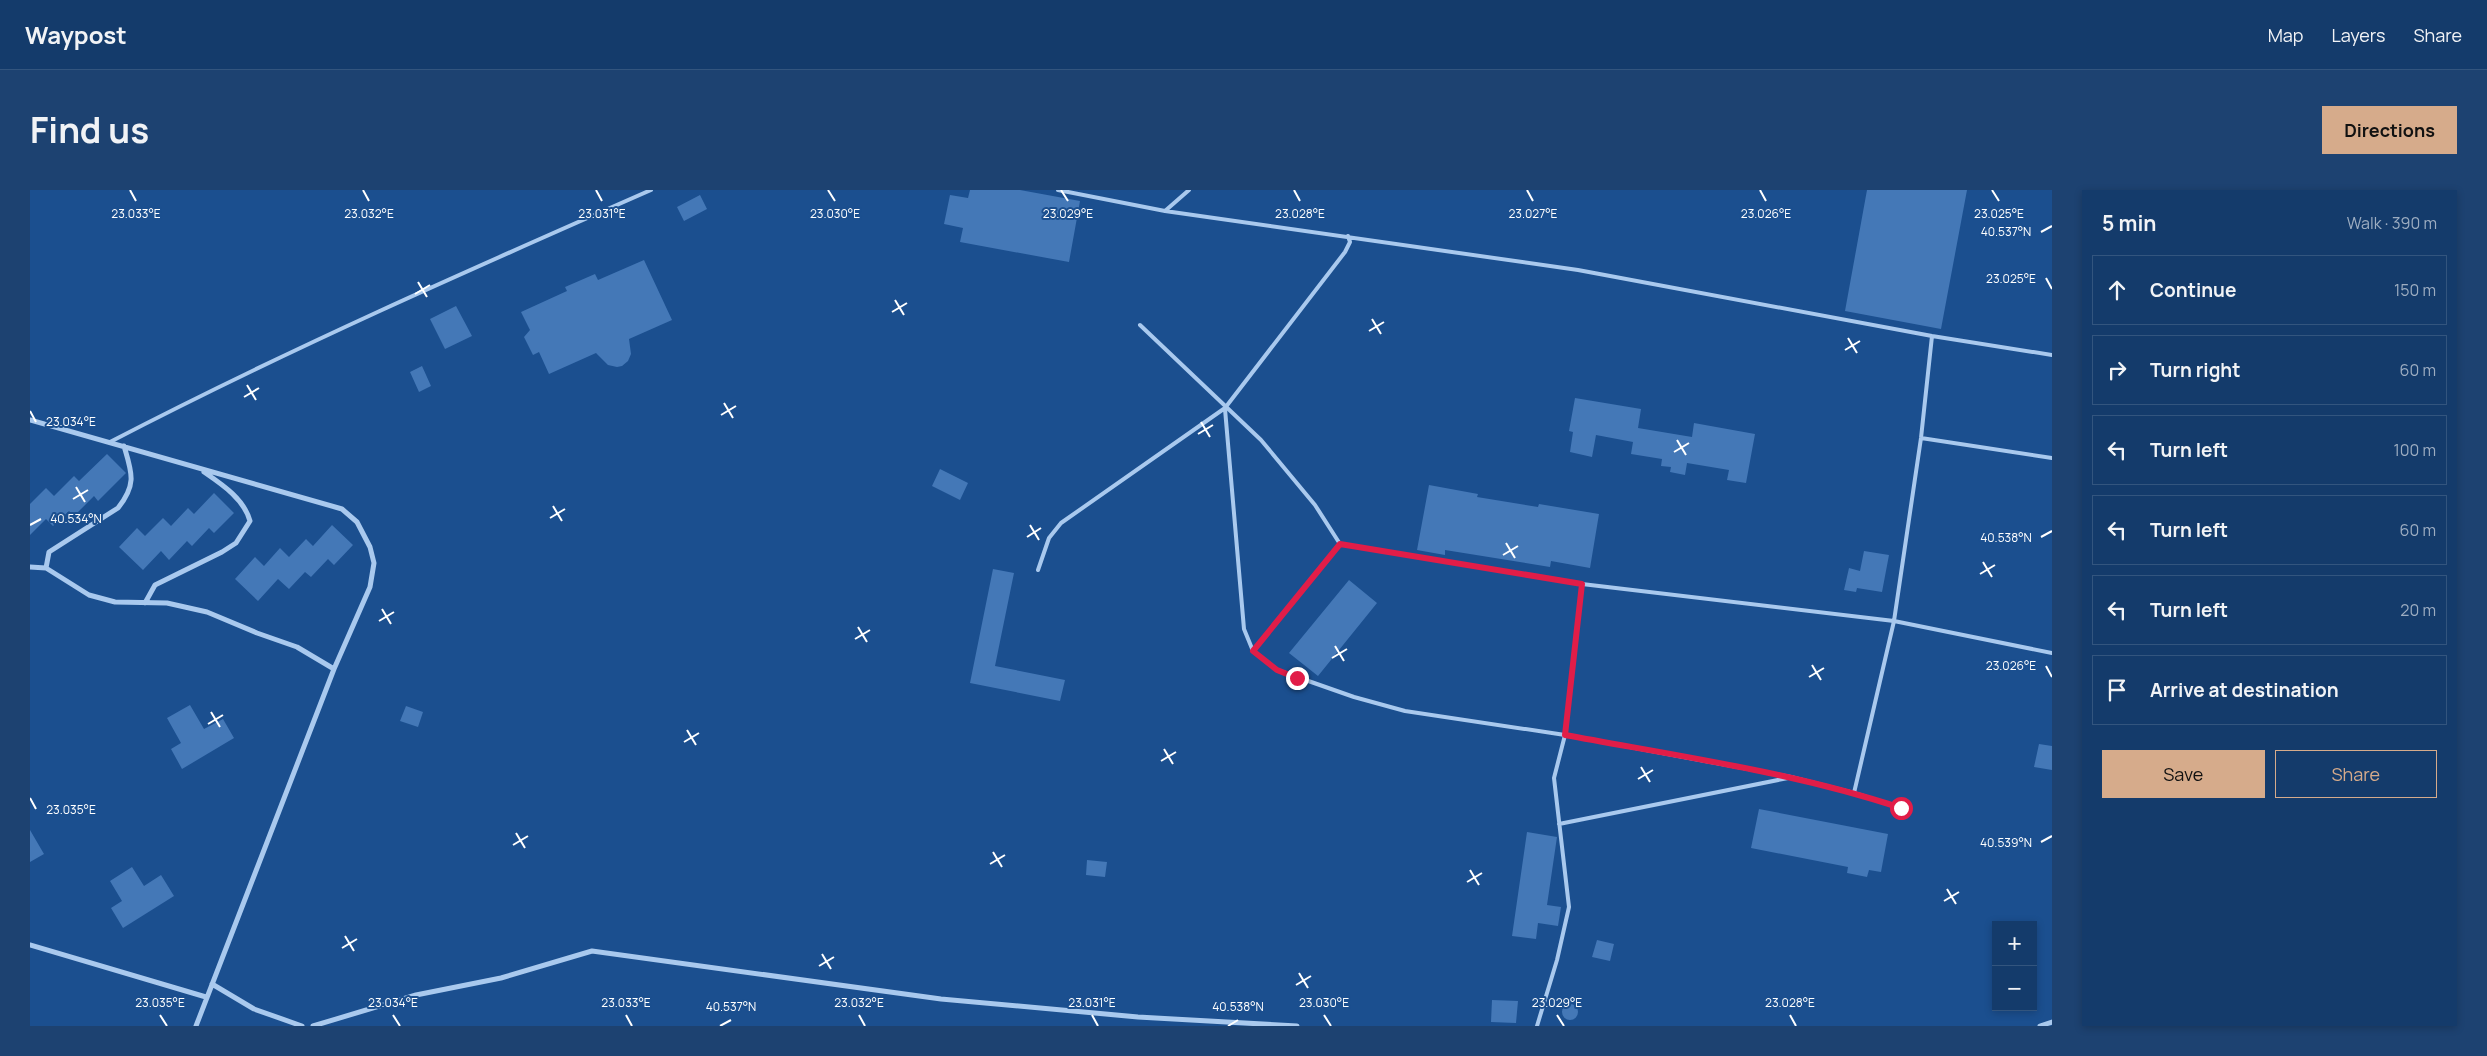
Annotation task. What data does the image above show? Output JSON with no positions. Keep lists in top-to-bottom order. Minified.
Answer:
{"page":{"header":"Waypost","nav":["Map","Layers","Share"],"title":"Find us","buttons":["Directions",["Save","Share"]],"heading":["5 min","Walk · 390 m"],"list":[["Continue","150 m"],["Turn right","60 m"],["Turn left","100 m"],["Turn left","60 m"],["Turn left","20 m"],"Arrive at destination"],"map_buttons":["+","−"]},"coordinates":["23.025°E","23.033°E","23.032°E","23.030°E","23.029°E","23.028°E","23.027°E","23.031°E","23.026°E","40.537°N","23.034°E","40.534°N","40.538°N","23.035°E","40.539°N"]}
